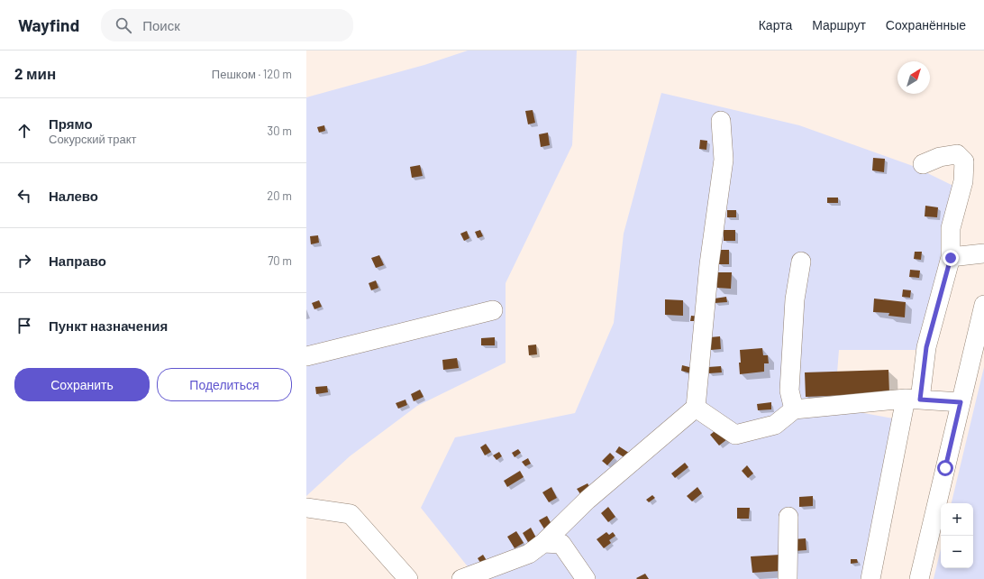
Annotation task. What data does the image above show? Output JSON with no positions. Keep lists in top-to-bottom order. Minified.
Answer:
{"north":"top right","page":{"header":"Wayfind","search":"Поиск","nav":["Карта","Маршрут","Сохранённые"],"heading":["2 мин","Пешком · 120 m"],"list":[["Прямо","Сокурский тракт","30 m"],["Налево","20 m"],["Направо","70 m"],"Пункт назначения"],"buttons":["Сохранить","Поделиться"],"map_buttons":["+","−"]}}
